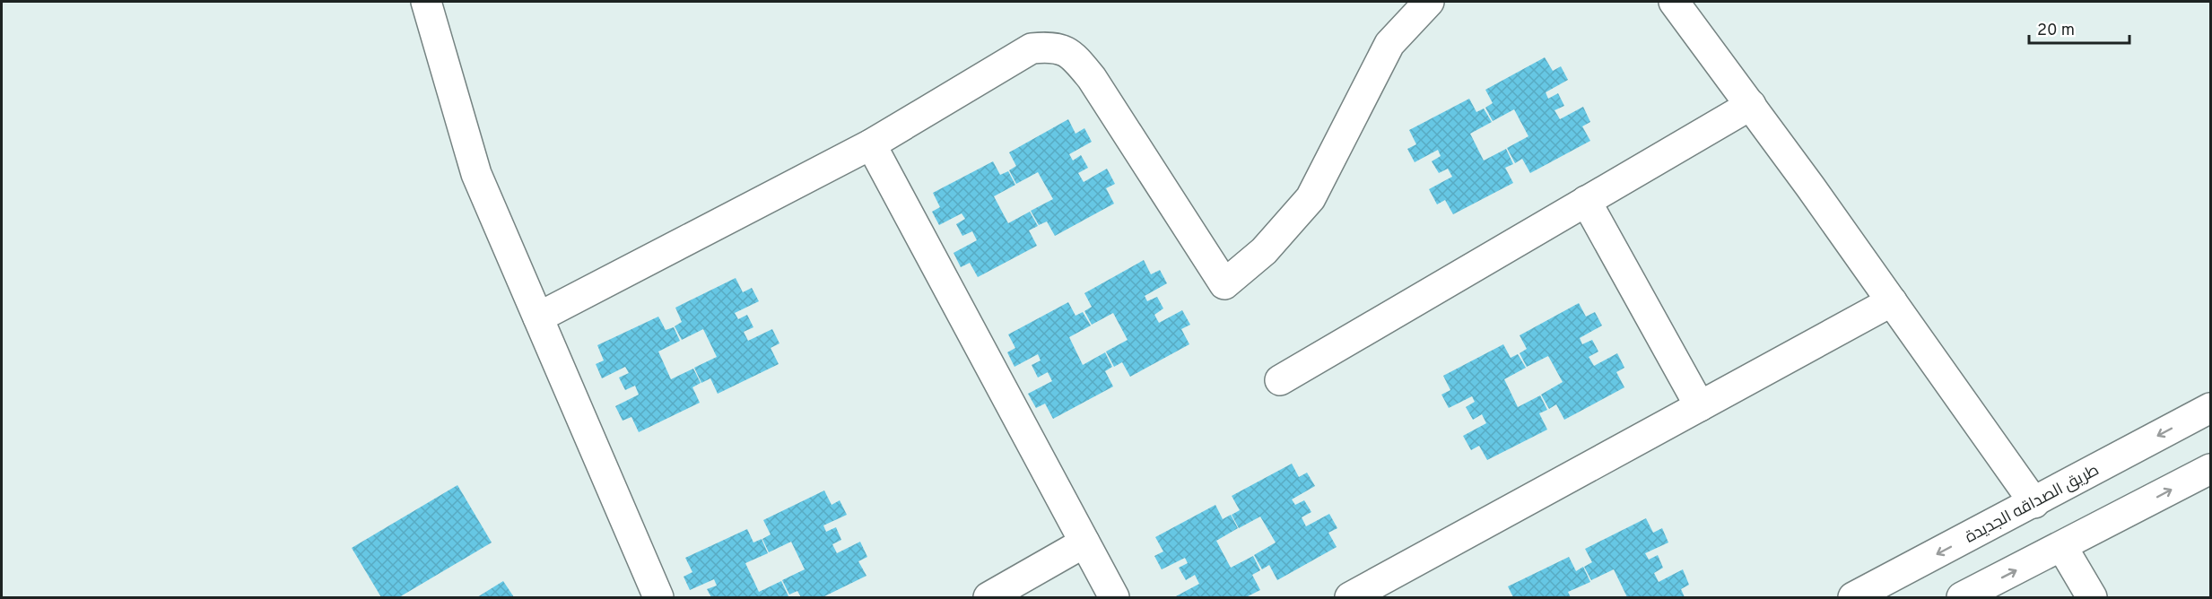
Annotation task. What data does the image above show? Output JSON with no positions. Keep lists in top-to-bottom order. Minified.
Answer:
{"streets":{"street":["طريق الصداقه الجديدة"]},"scale_bar":"20 m"}
